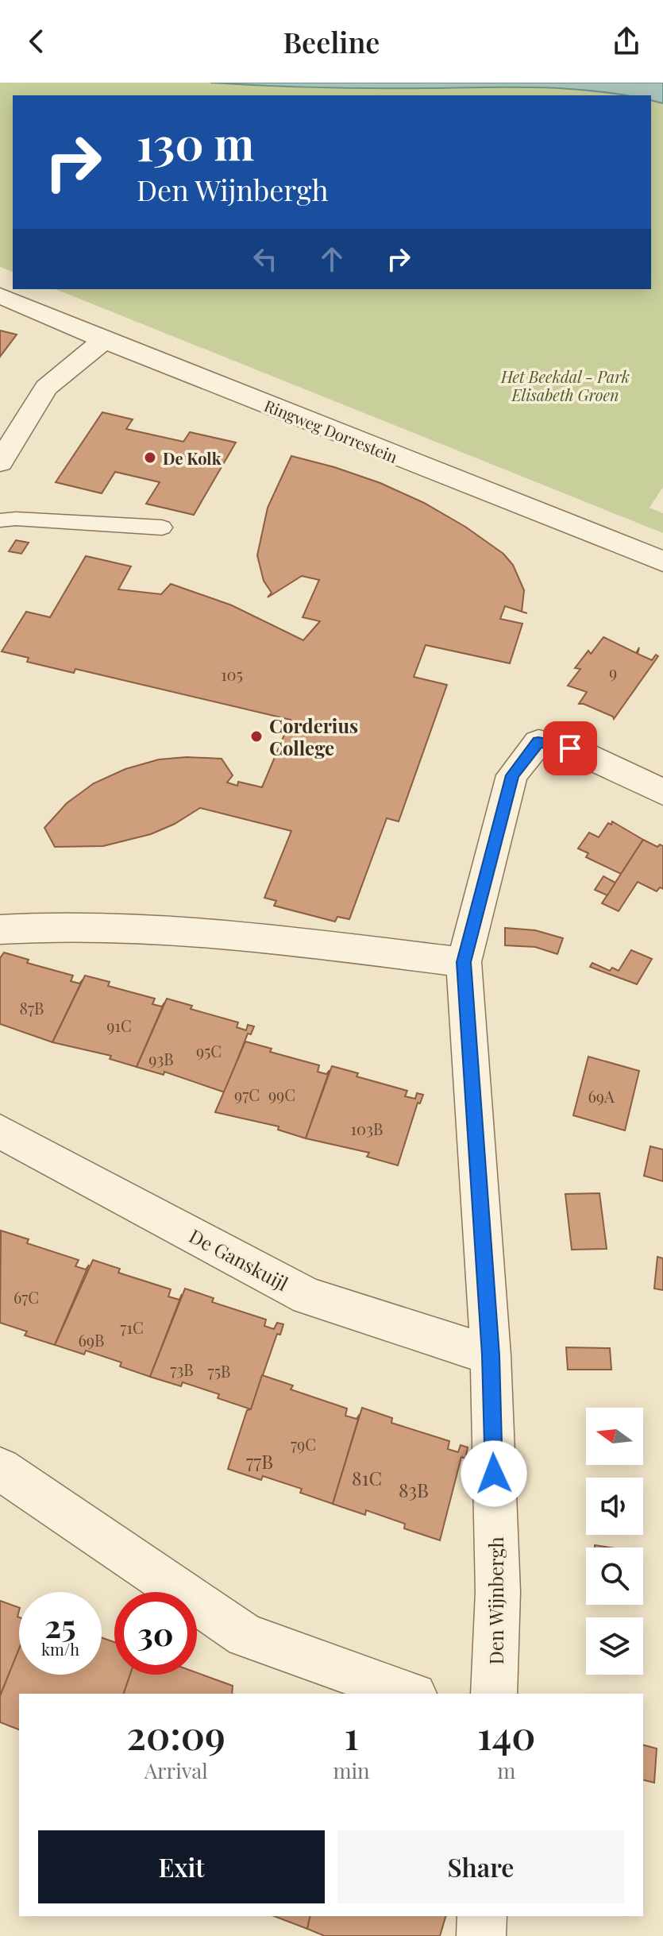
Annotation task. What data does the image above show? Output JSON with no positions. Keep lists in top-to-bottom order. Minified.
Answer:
{"streets":{"street":["Ringweg Dorrestein","De Ganskuijl","Den Wijnbergh"]},"crossings":[["De Ganskuijl","Den Wijnbergh"]],"parks":["Het Beekdal - Park Elisabeth Groen"],"places":["De Kolk","Corderius College"],"house_numbers":["9","105","87B","91C","95C","93B","97C","99C","69A","103B","67C","71C","69B","73B","75B","79C","77B","81C","83B"],"north":"left","page":{"header":"Beeline","turn":["130 m","Den Wijnbergh"],"speed":"25 km/h","limit":"30","eta":["20:09","Arrival","1","min","140","m"],"buttons":["Exit","Share"]}}
